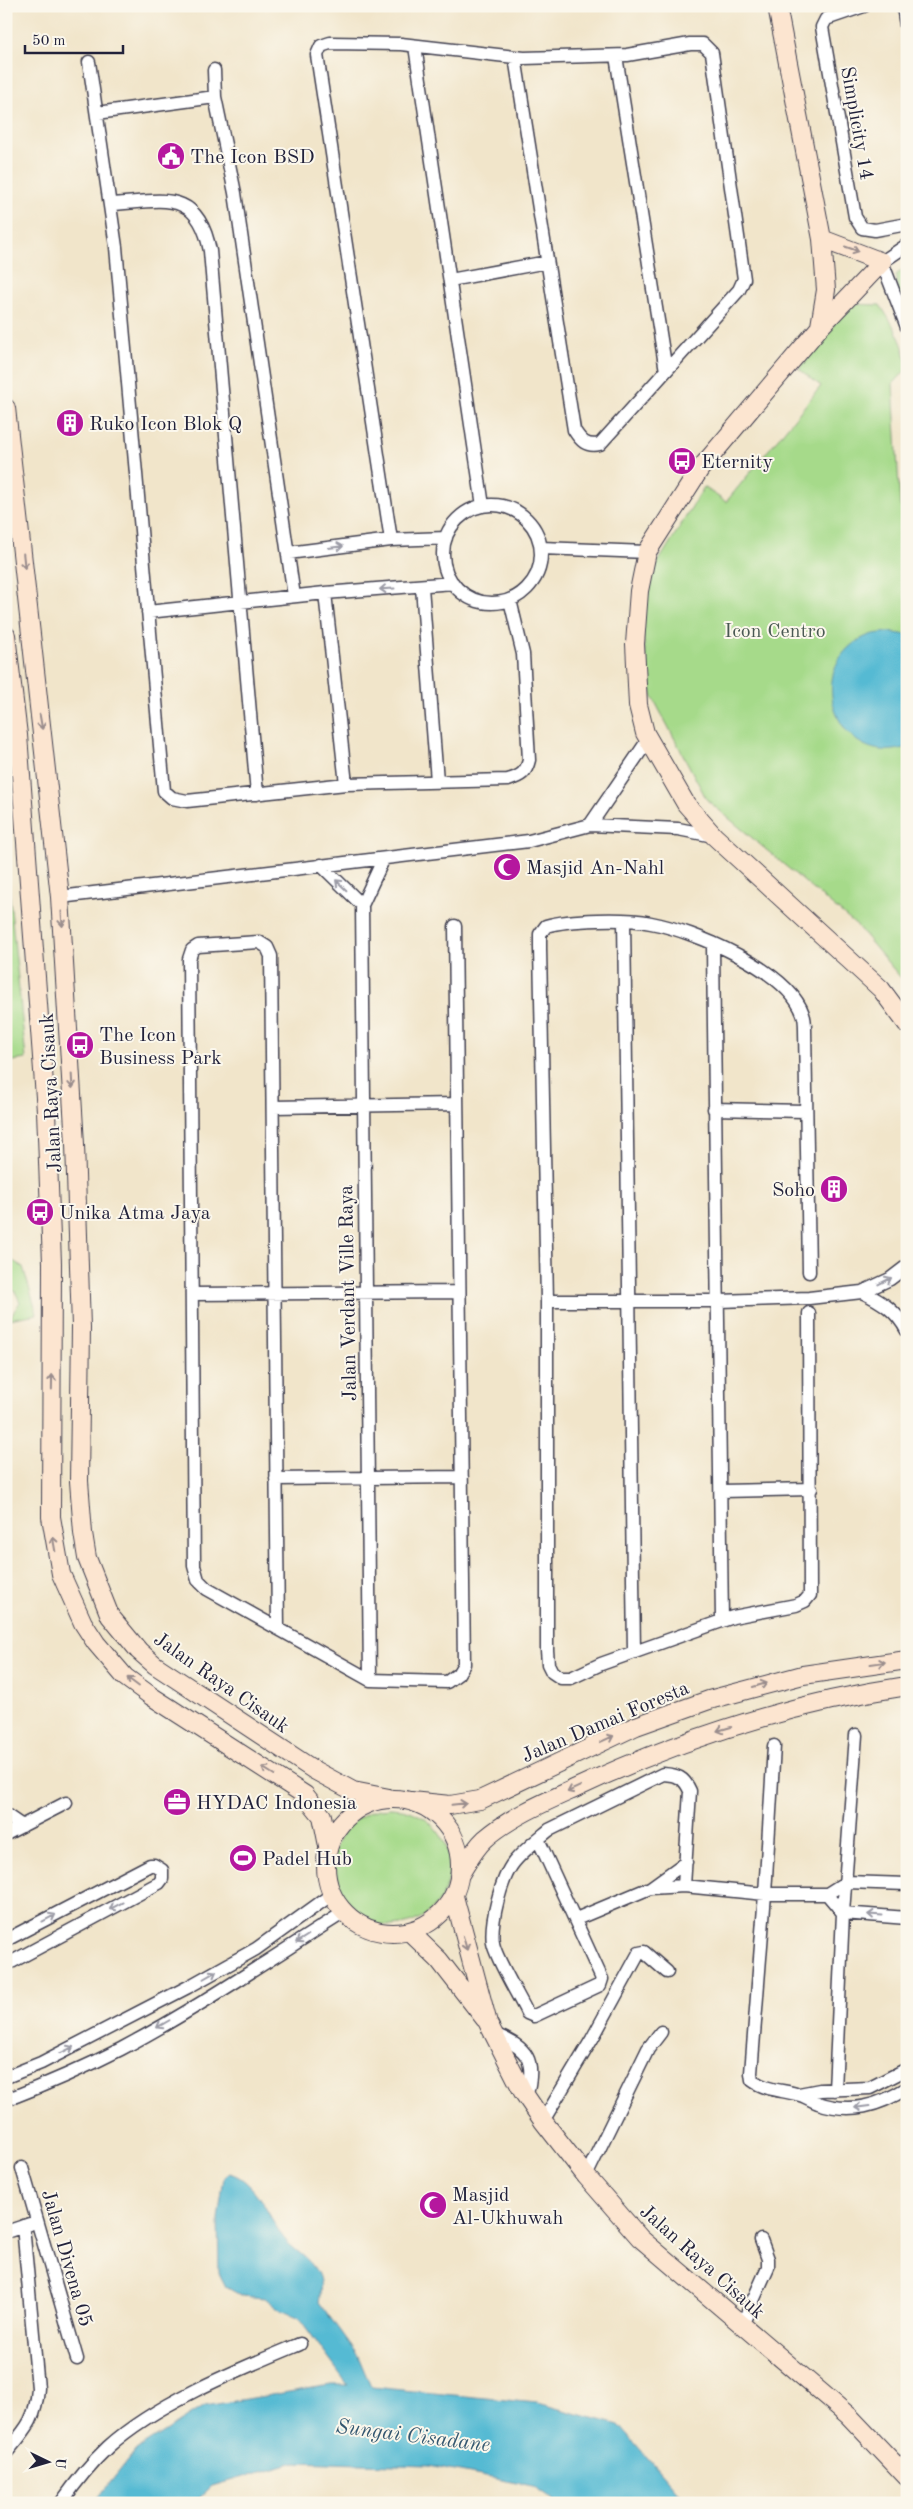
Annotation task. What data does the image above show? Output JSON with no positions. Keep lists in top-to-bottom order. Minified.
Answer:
{"streets":{"main road":["Jalan Raya Cisauk","Jalan Damai Foresta"],"street":["Simplicity 14","Jalan Verdant Ville Raya","Jalan Divena 05"]},"crossings":[["Jalan Raya Cisauk","Jalan Damai Foresta"]],"water":["Sungai Cisadane"],"parks":["Icon Centro"],"places":{"public building":["The Icon BSD"],"building":["Ruko Icon Blok Q","Soho"],"bus stop":["Eternity","The Icon Business Park","Unika Atma Jaya"],"mosque":["Masjid An-Nahl","Masjid Al-Ukhuwah"],"office":["HYDAC Indonesia"],"sports":["Padel Hub"]},"scale_bar":"50 m","north":"right"}
